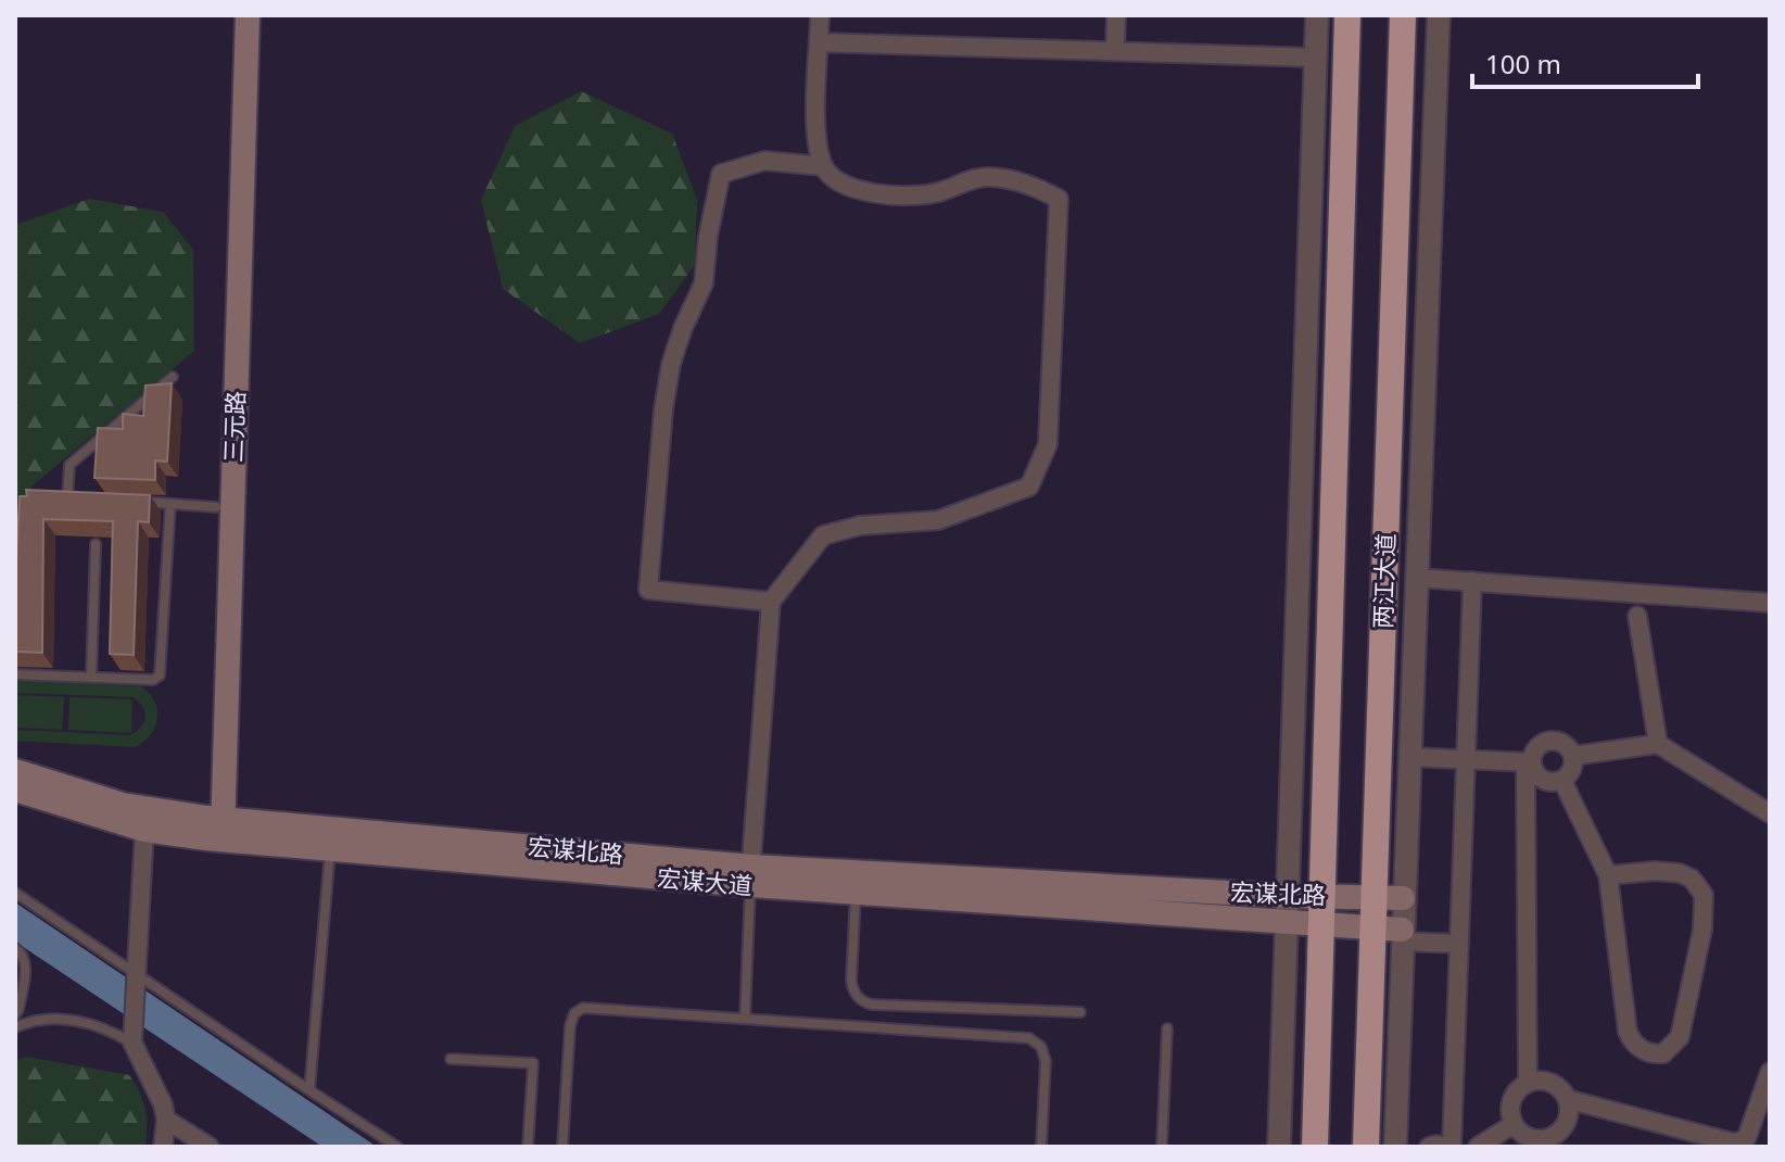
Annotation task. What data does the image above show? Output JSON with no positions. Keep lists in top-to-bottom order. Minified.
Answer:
{"streets":{"highway":["两江大道"],"main road":["三元路","宏谋北路","宏谋大道"]},"crossings":[["三元路","宏谋北路"],["三元路","宏谋大道"],["两江大道","宏谋北路"],["两江大道","宏谋大道"],["宏谋北路","宏谋大道"]],"scale_bar":"100 m"}
